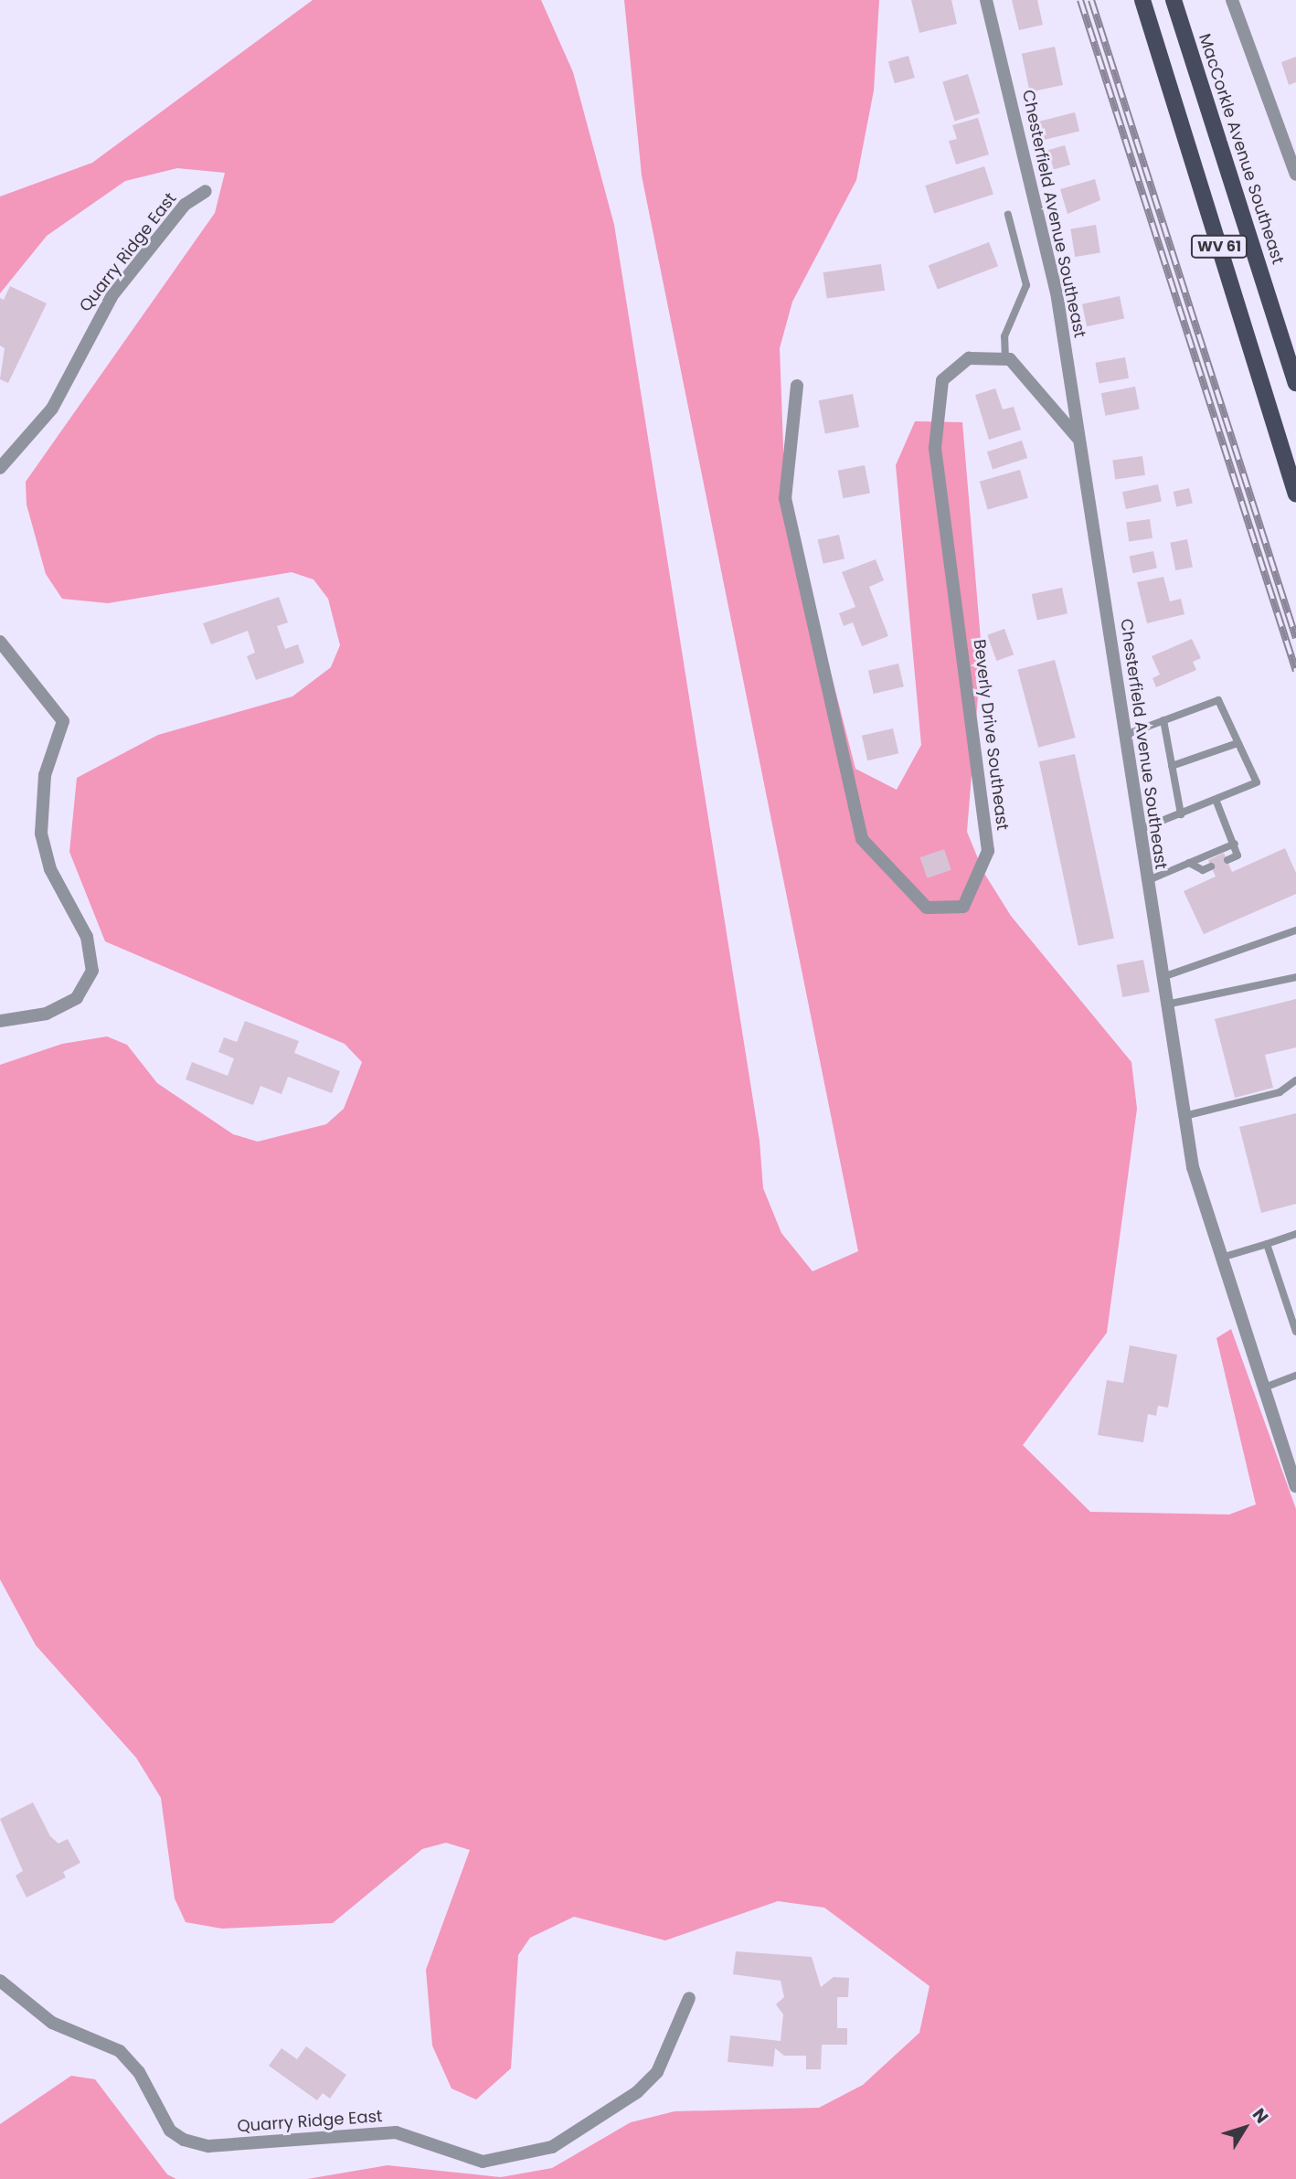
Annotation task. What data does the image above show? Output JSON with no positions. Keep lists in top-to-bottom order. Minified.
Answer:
{"streets":{"main road":["MacCorkle Avenue Southeast","WV 61"],"street":["Chesterfield Avenue Southeast","Quarry Ridge East","Beverly Drive Southeast"]},"north":"top right"}
